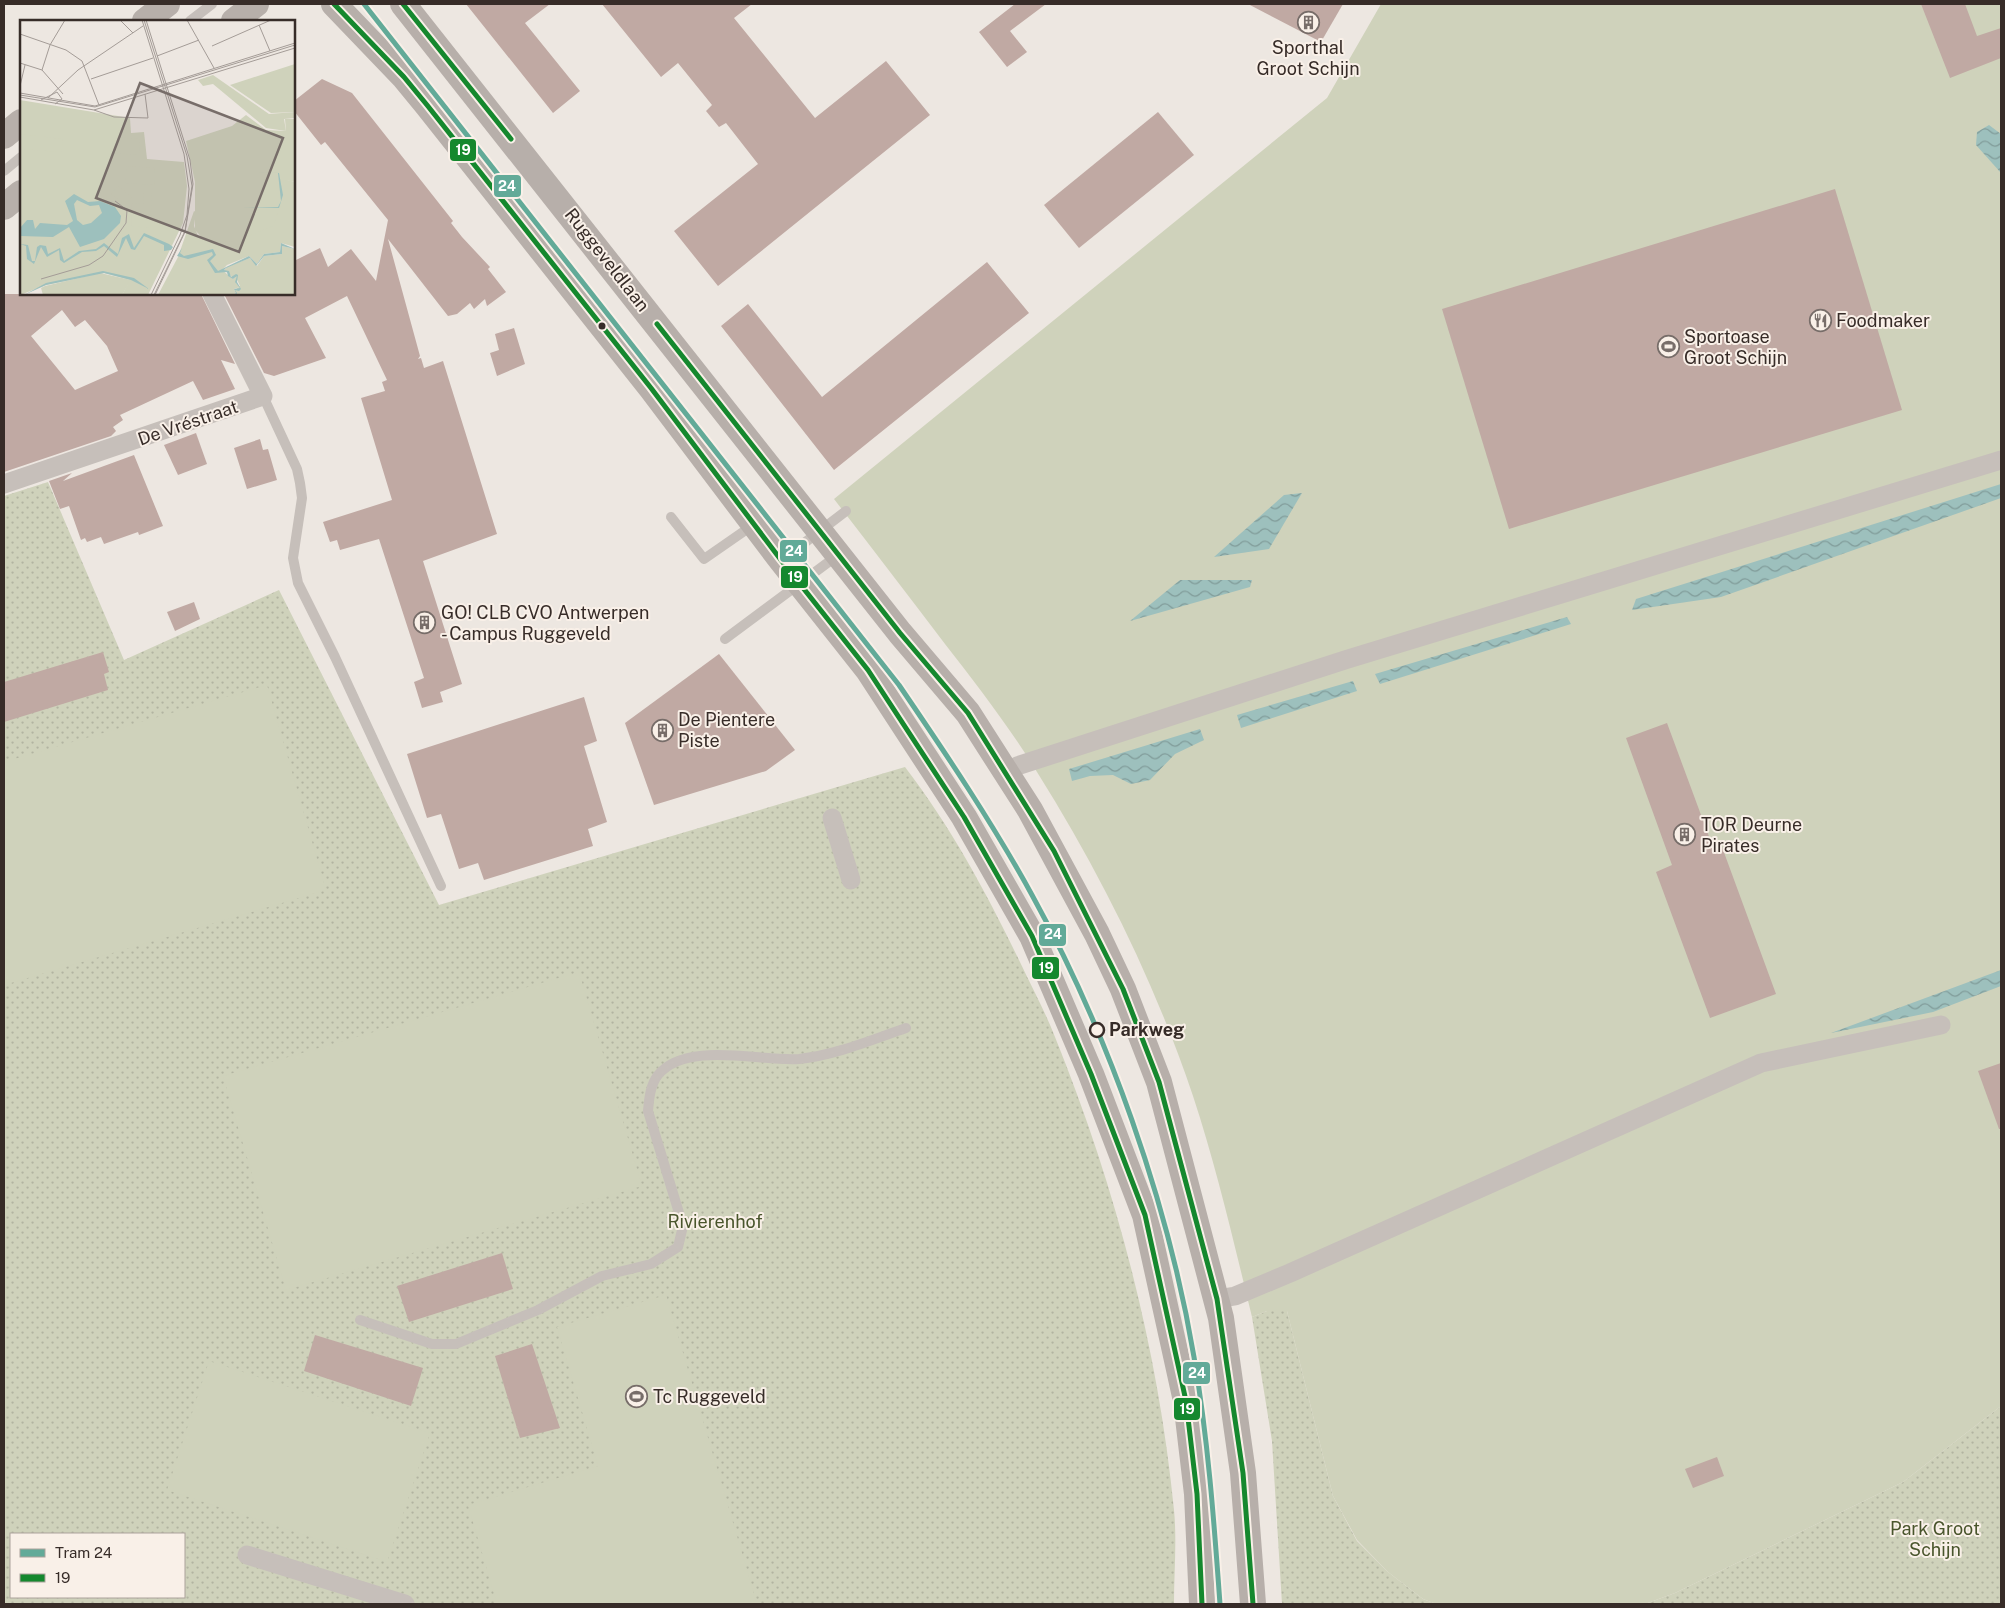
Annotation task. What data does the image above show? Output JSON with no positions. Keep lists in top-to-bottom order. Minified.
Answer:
{"streets":{"street":["Ruggeveldlaan","De Vréstraat"]},"parks":["Rivierenhof","Park Groot Schijn"],"places":{"building":["Sporthal Groot Schijn","GO! CLB CVO Antwerpen - Campus Ruggeveld","De Pientere Piste","TOR Deurne Pirates"],"restaurant":["Foodmaker"],"sports":["Sportoase Groot Schijn","Tc Ruggeveld"],"other":["Parkweg"]},"lines":["tram line 24","transit line 19"],"legend":["Tram 24","19"]}
